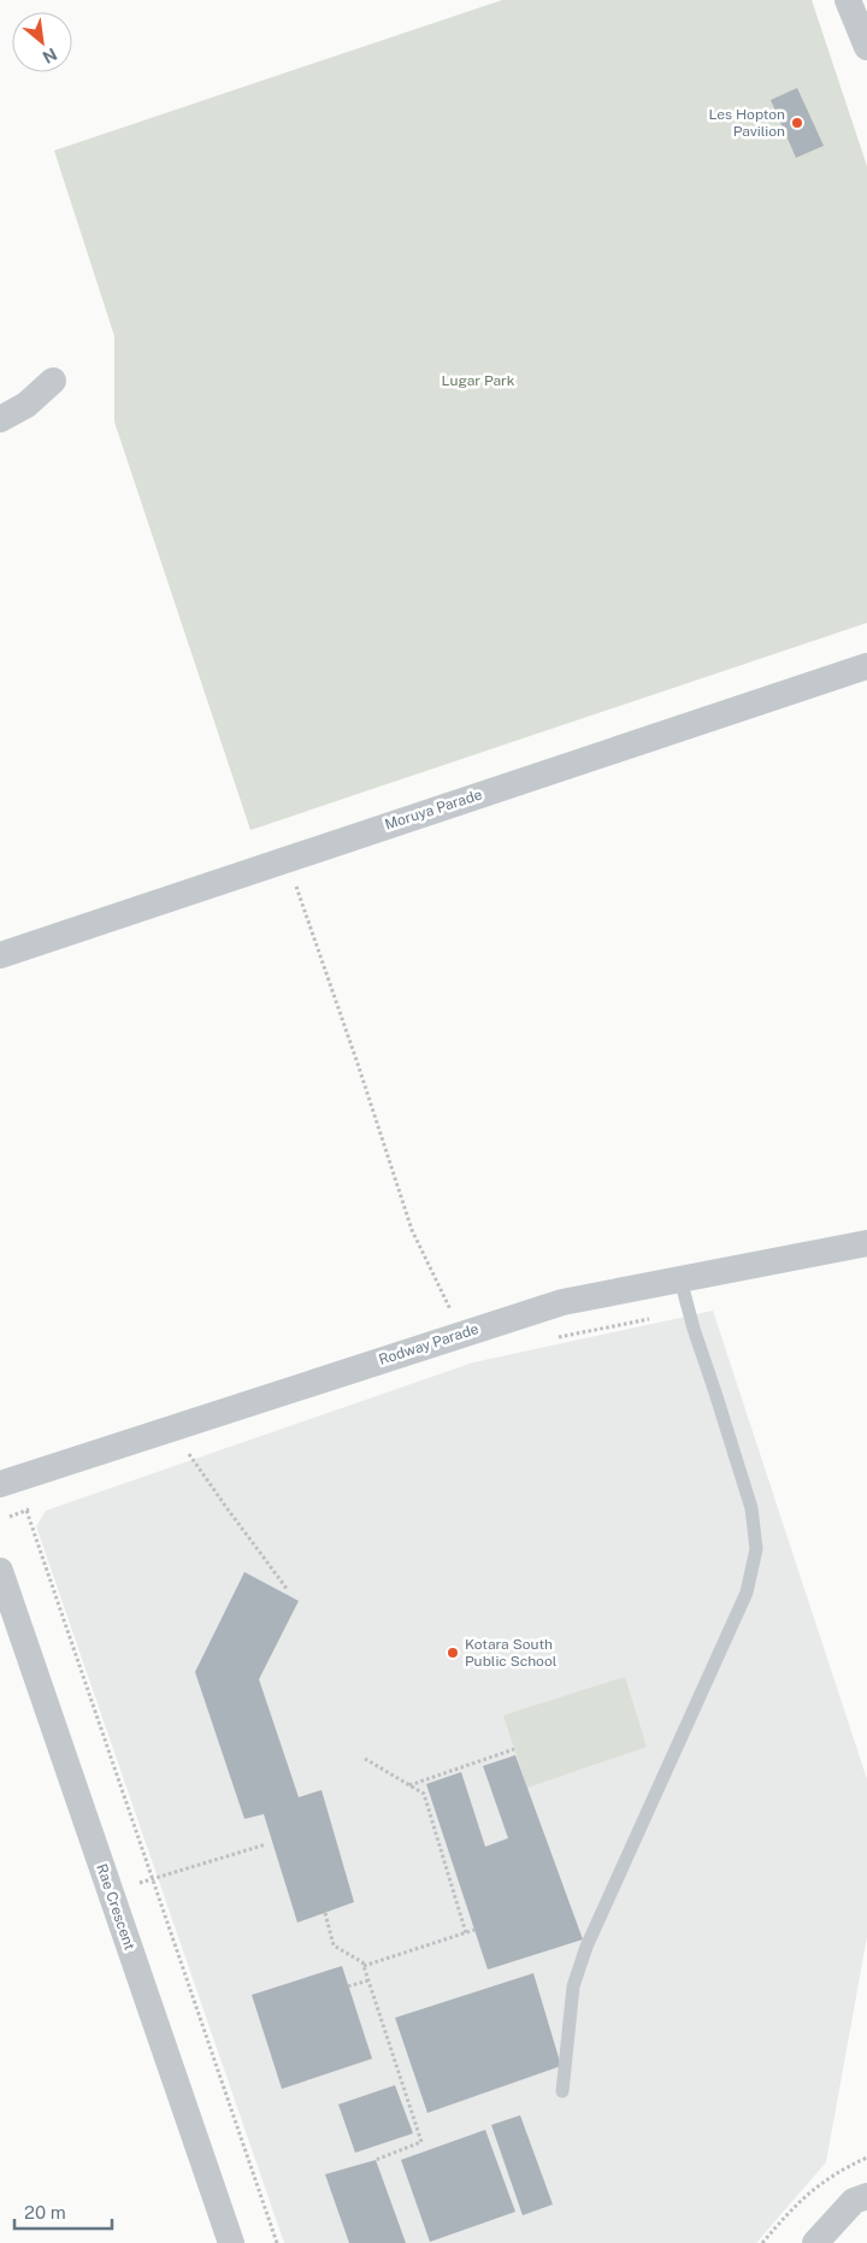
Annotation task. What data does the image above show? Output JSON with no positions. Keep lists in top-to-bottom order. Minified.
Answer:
{"streets":{"street":["Moruya Parade","Rodway Parade","Rae Crescent"]},"parks":["Lugar Park"],"places":["Les Hopton Pavilion","Kotara South Public School"],"scale_bar":"20 m","north":"bottom right"}
